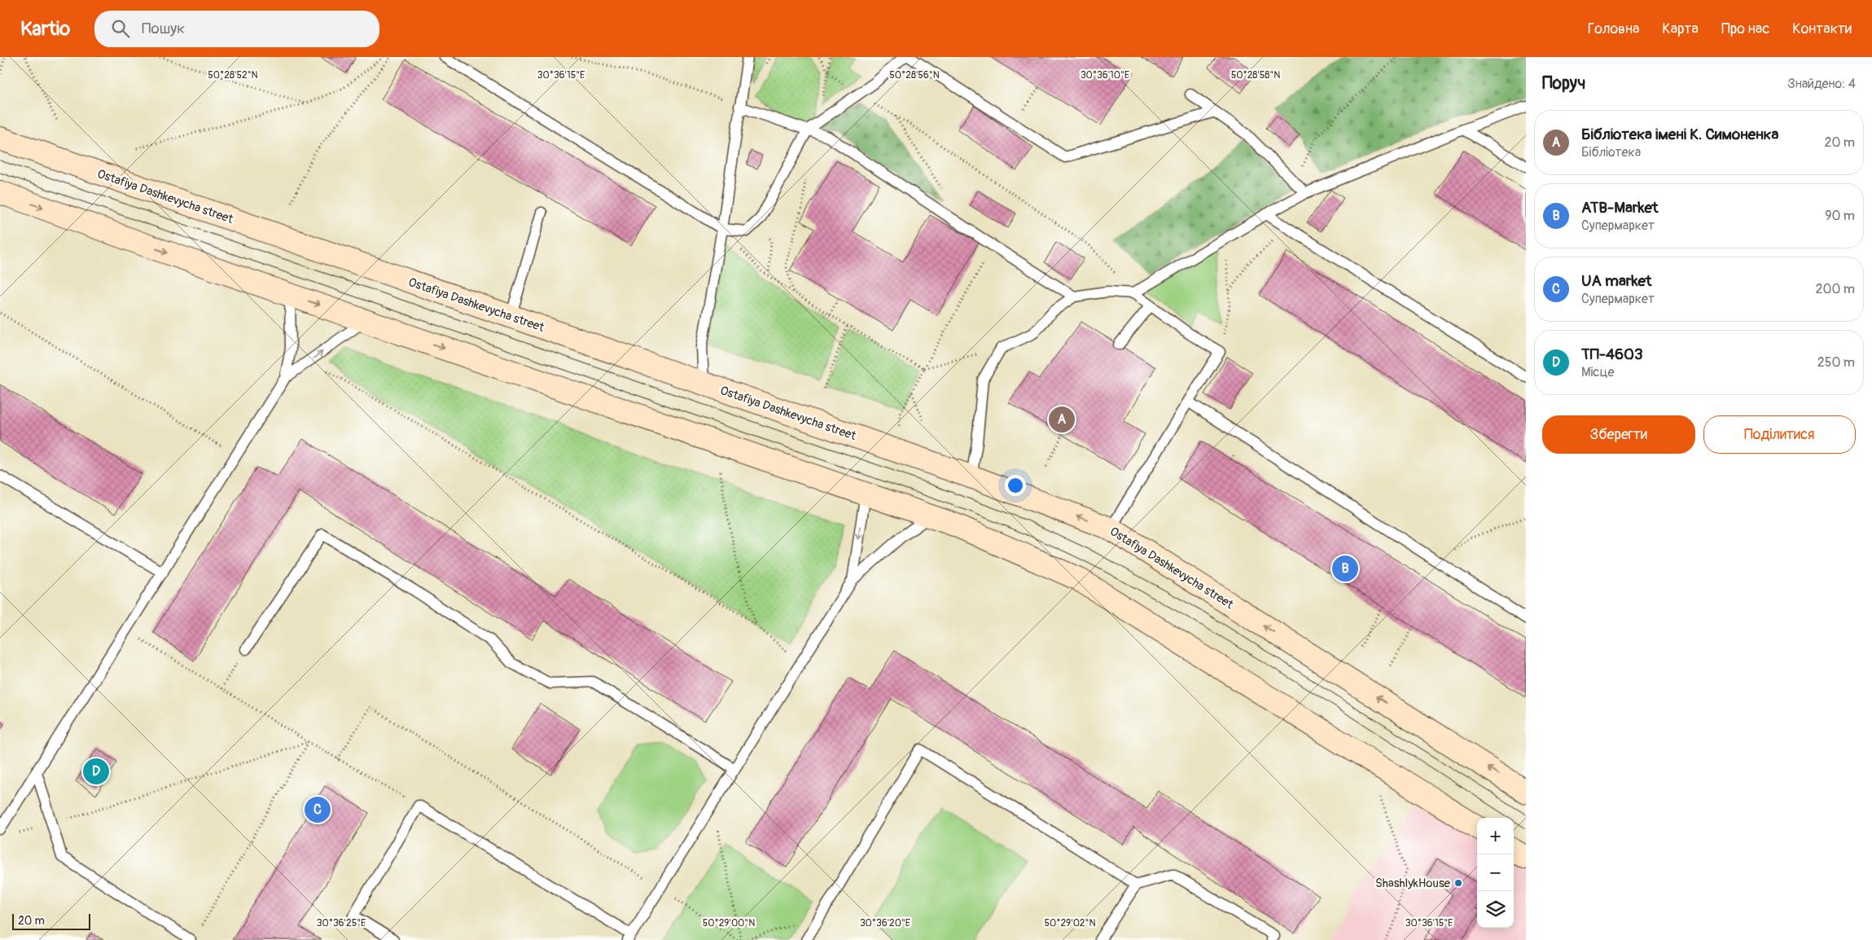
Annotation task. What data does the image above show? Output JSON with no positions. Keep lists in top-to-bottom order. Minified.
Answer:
{"streets":{"street":["Ostafiya Dashkevycha street"]},"places":["ShashlykHouse"],"scale_bar":"20 m","page":{"header":"Kartio","search":"Пошук","nav":["Головна","Карта","Про нас","Контакти"],"heading":["Поруч","Знайдено: 4"],"list":[{"mark":"A","name":"Бібліотека імені К. Симоненка","note":"Бібліотека","value":"20 m"},{"mark":"B","name":"ATB-Market","note":"Супермаркет","value":"90 m"},{"mark":"C","name":"UA market","note":"Супермаркет","value":"200 m"},{"mark":"D","name":"ТП-4603","note":"Місце","value":"250 m"}],"buttons":["Зберегти","Поділитися"],"pins":["A","B","D","C"],"map_buttons":["+","−"],"scale":"20 m"},"coordinates":["30°36'10\"E","50°28'52\"N","30°36'15\"E","50°28'56\"N","50°28'58\"N","50°29'00\"N","50°29'02\"N","30°36'25\"E","30°36'20\"E"]}
